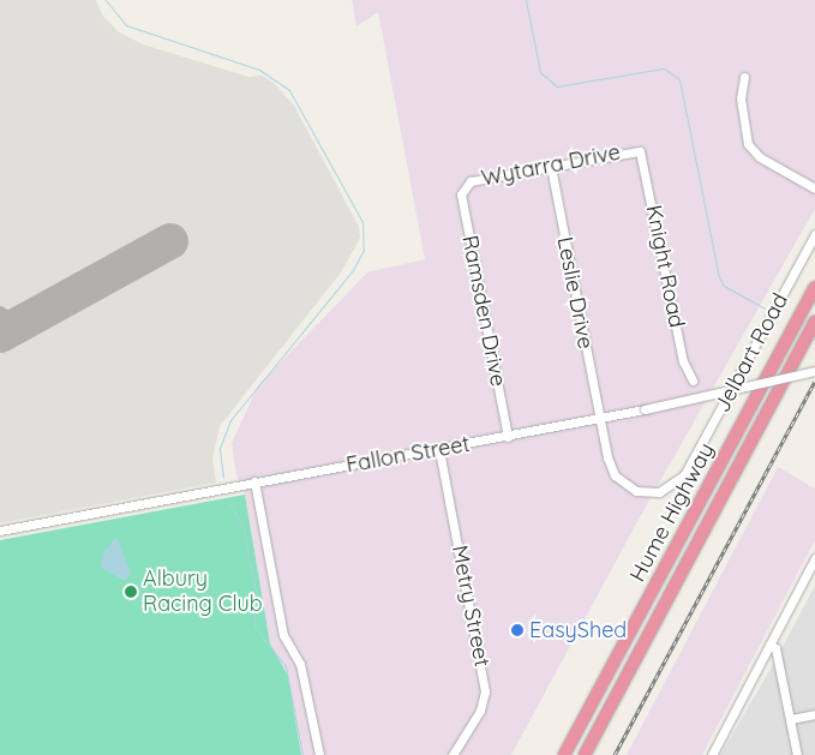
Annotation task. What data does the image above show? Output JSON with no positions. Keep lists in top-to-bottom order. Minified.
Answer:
{"streets":{"highway":["Hume Highway"],"street":["Wytarra Drive","Knight Road","Leslie Drive","Ramsden Drive","Jelbart Road","Fallon Street","Metry Street"]},"crossings":[["Wytarra Drive","Knight Road"],["Wytarra Drive","Leslie Drive"],["Wytarra Drive","Ramsden Drive"],["Leslie Drive","Jelbart Road"],["Leslie Drive","Fallon Street"],["Ramsden Drive","Fallon Street"],["Jelbart Road","Fallon Street"],["Fallon Street","Metry Street"]],"places":["Albury Racing Club","EasyShed"]}
